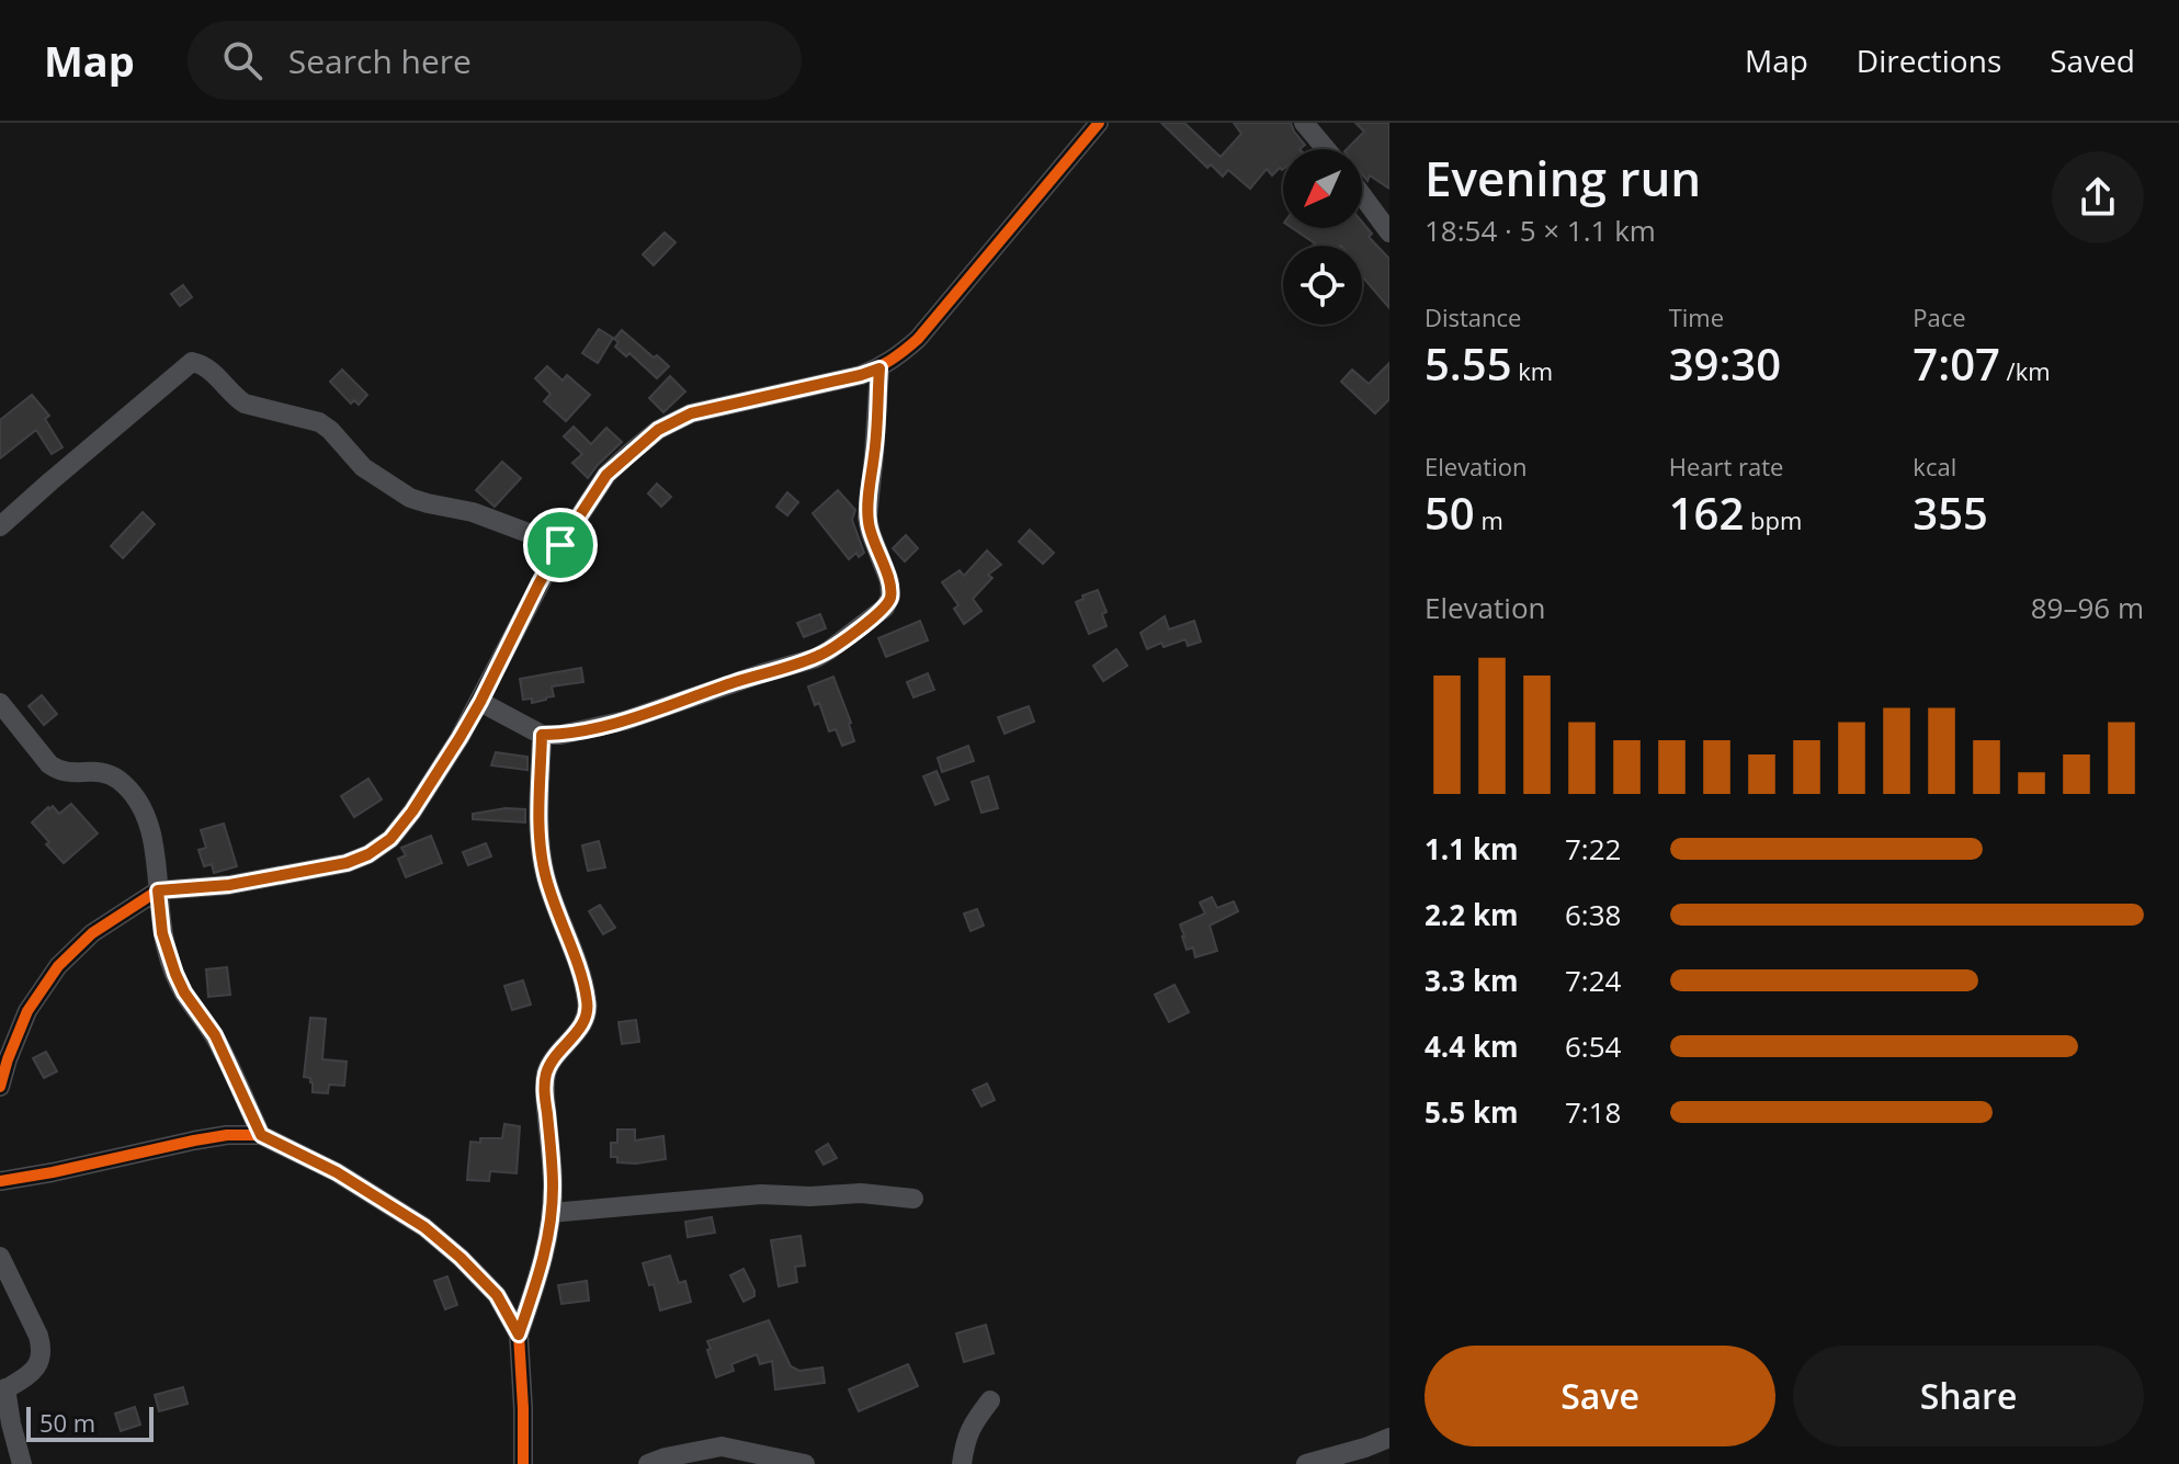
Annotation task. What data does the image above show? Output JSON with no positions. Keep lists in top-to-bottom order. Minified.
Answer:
{"scale_bar":"50 m","north":"bottom left","page":{"header":"Map","search":"Search here","nav":["Map","Directions","Saved"],"heading":["Evening run","18:54 · 5 × 1.1 km"],"stats":[["Distance","5.55 km"],["Time","39:30"],["Pace","7:07 /km"],["Elevation","50 m"],["Heart rate","162 bpm"],["kcal","355"]],"chart":["Elevation","89–96 m"],"list":[{"name":"1.1 km","note":"7:22"},{"name":"2.2 km","note":"6:38"},{"name":"3.3 km","note":"7:24"},{"name":"4.4 km","note":"6:54"},{"name":"5.5 km","note":"7:18"}],"buttons":["Save","Share"],"scale":"50 m"}}
